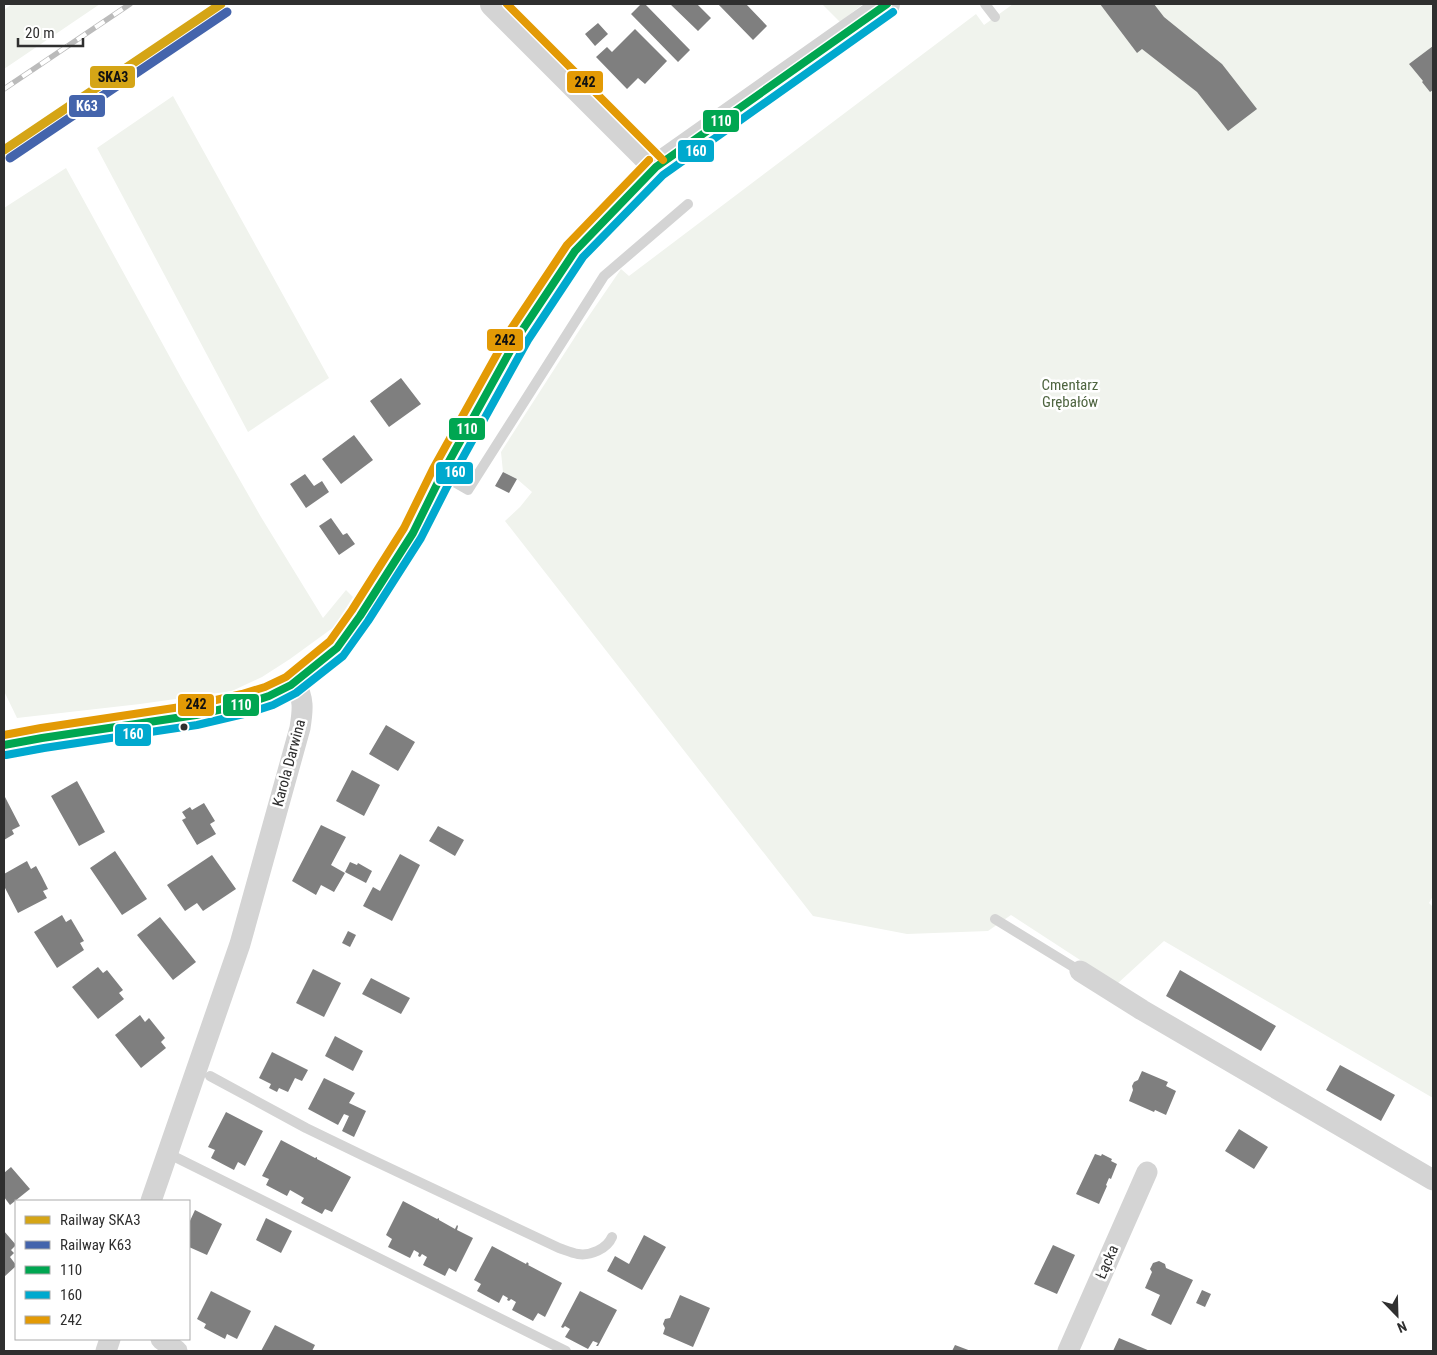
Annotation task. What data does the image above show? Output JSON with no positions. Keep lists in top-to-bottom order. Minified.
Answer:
{"streets":{"street":["Karola Darwina","Łącka"]},"parks":["Cmentarz Grębałów"],"lines":["rail line SKA3","transit line 110","transit line 242","rail line K63","transit line 160"],"legend":["Railway SKA3","Railway K63","110","160","242"],"scale_bar":"20 m","north":"bottom right"}
